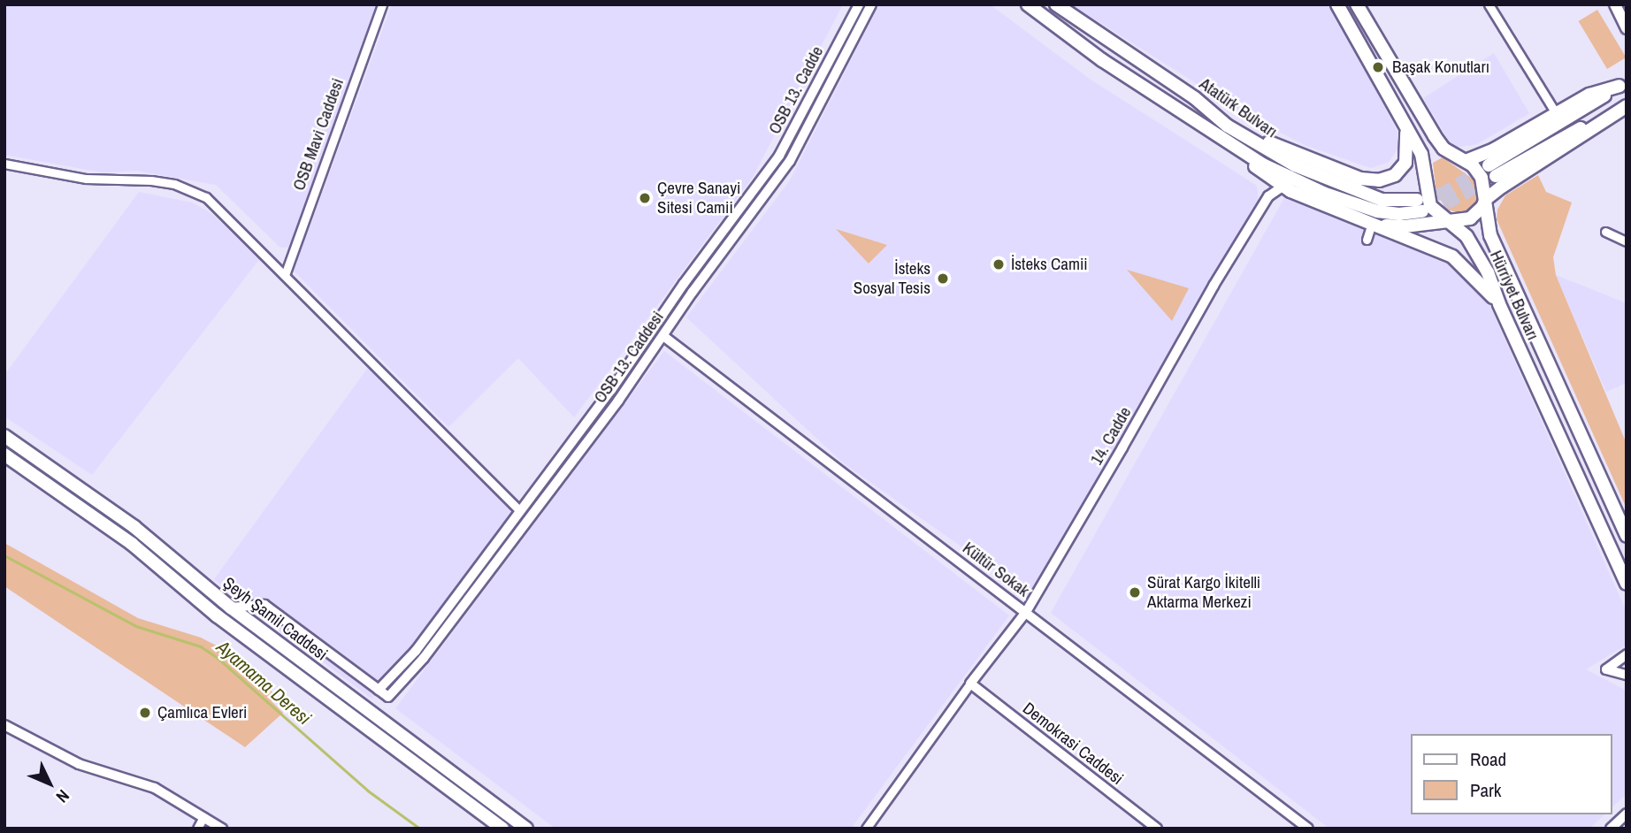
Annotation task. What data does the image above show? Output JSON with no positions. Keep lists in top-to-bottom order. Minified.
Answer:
{"streets":{"main road":["Atatürk Bulvarı","Hürriyet Bulvarı","Şeyh Şamil Caddesi"],"street":["OSB 13. Cadde","OSB Mavi Caddesi","OSB 13. Caddesi","14. Cadde","Kültür Sokak","Demokrasi Caddesi"]},"crossings":[["OSB 13. Cadde","OSB 13. Caddesi"],["OSB 13. Caddesi","Kültür Sokak"],["14. Cadde","Kültür Sokak"],["14. Cadde","Demokrasi Caddesi"]],"water":["Ayamama Deresi"],"places":["Başak Konutları","Çevre Sanayi Sitesi Camii","İsteks Camii","İsteks Sosyal Tesis","Sürat Kargo İkitelli Aktarma Merkezi","Çamlıca Evleri"],"legend":["Road","Park"],"north":"bottom right"}
